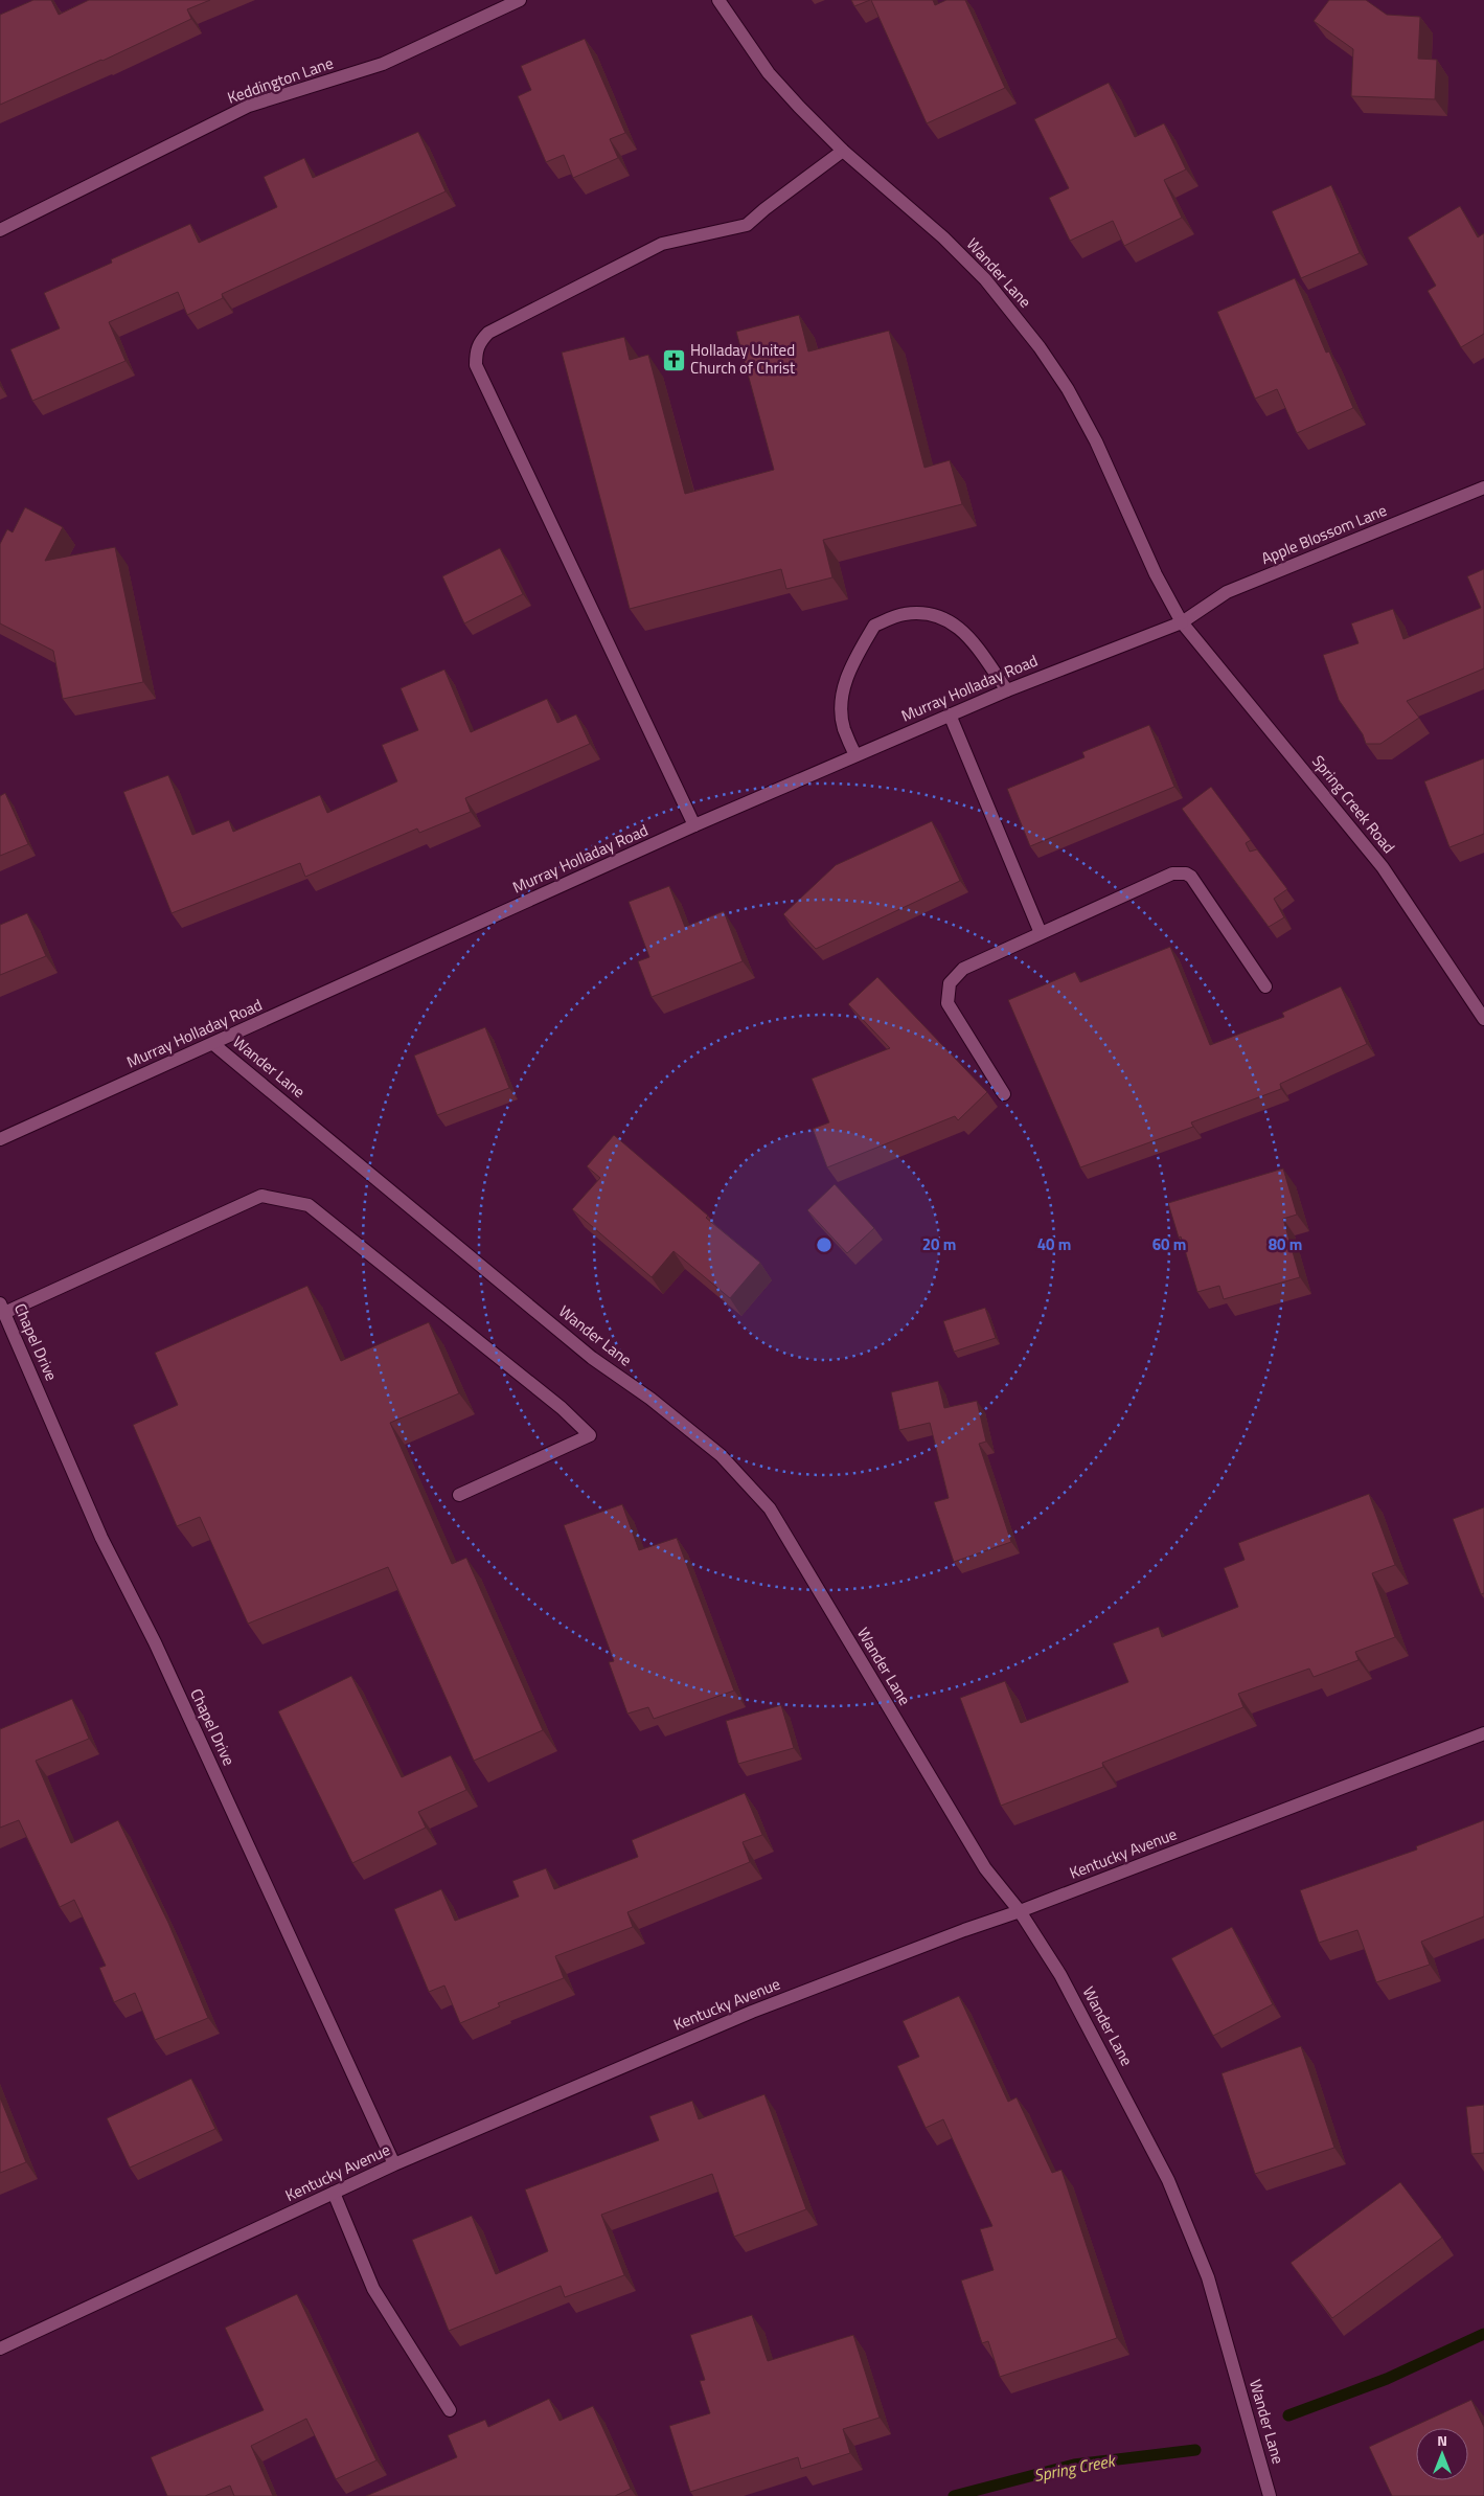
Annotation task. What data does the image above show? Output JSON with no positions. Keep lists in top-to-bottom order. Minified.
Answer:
{"streets":{"street":["Keddington Lane","Wander Lane","Apple Blossom Lane","Murray Holladay Road","Spring Creek Road","Chapel Drive","Kentucky Avenue"]},"crossings":[["Wander Lane","Apple Blossom Lane"],["Wander Lane","Murray Holladay Road"],["Wander Lane","Spring Creek Road"],["Wander Lane","Kentucky Avenue"],["Apple Blossom Lane","Murray Holladay Road"],["Apple Blossom Lane","Spring Creek Road"],["Murray Holladay Road","Spring Creek Road"],["Chapel Drive","Kentucky Avenue"]],"water":["Spring Creek"],"places":{"church":["Holladay United Church of Christ"]},"north":"top","rings":["20 m","40 m","60 m","80 m"]}
